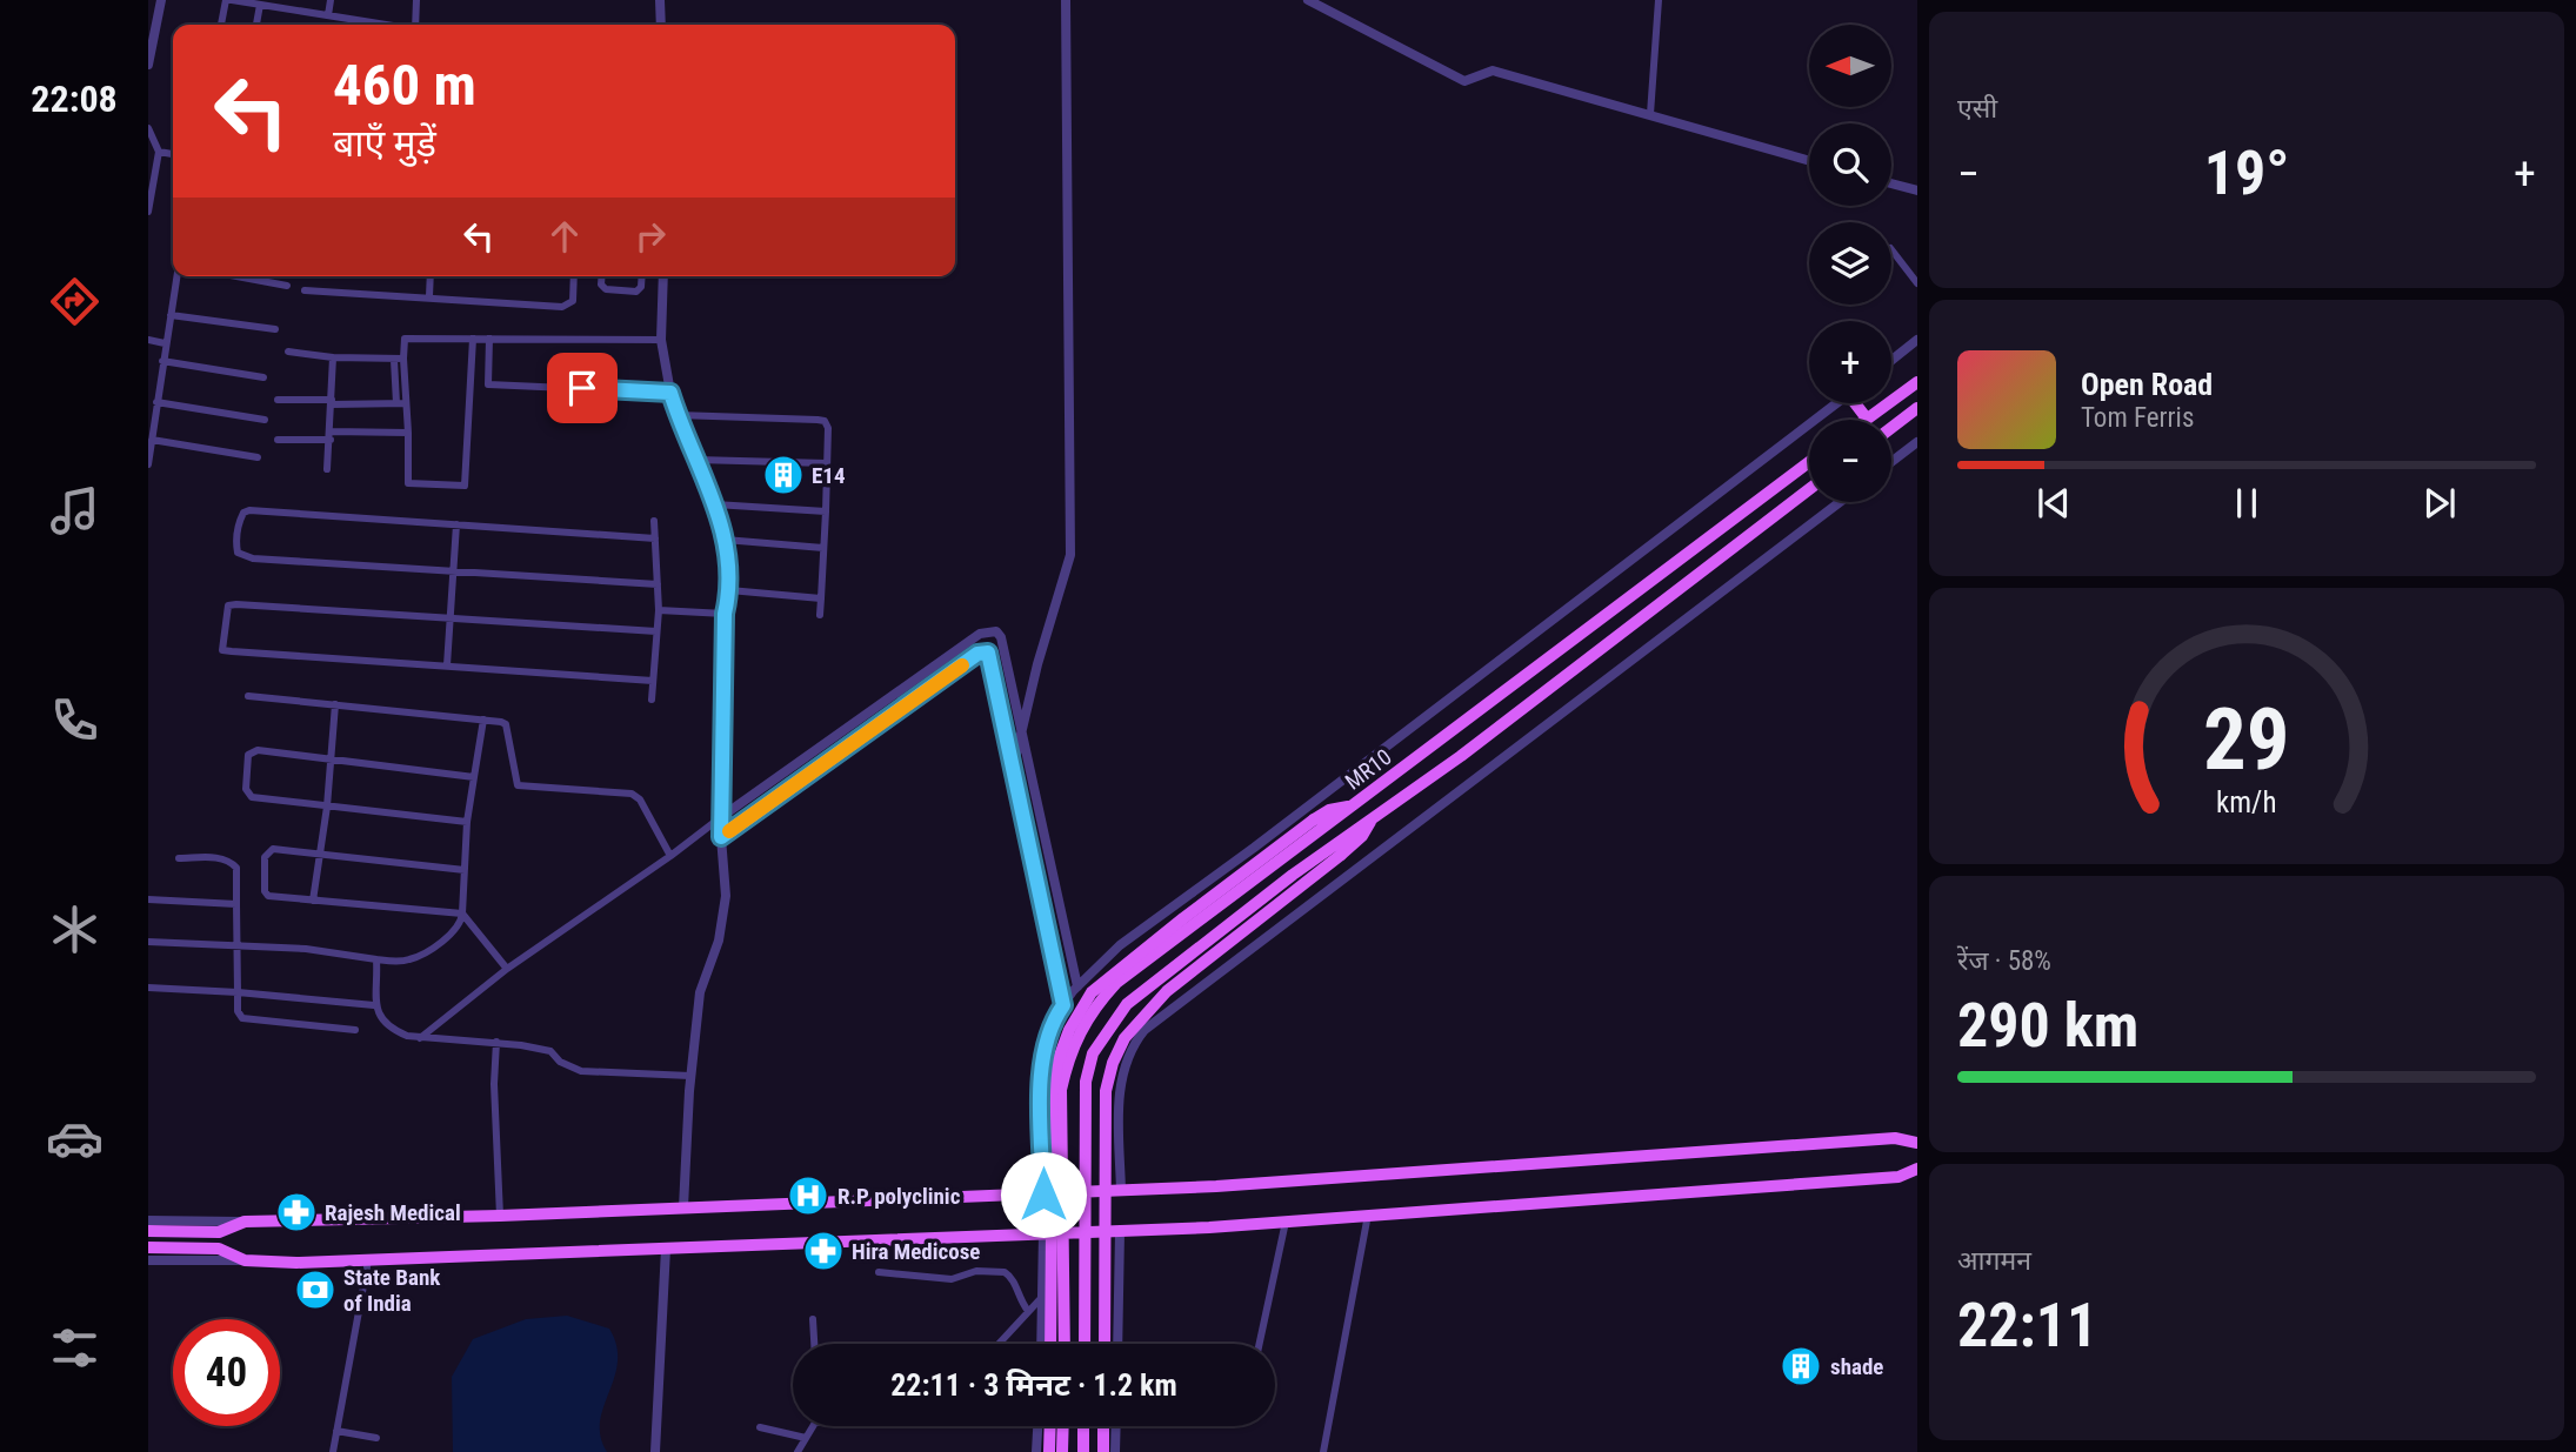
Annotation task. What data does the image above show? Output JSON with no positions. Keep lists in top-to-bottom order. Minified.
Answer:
{"streets":{"main road":["MR10"]},"places":{"building":["E14","shade"],"hospital":["R.P polyclinic"],"pharmacy":["Rajesh Medical","Hira Medicose"],"bank":["State Bank of India"]},"north":"left","page":{"tabs":"22:08","tile":["एसी",["रेंज · 58%","290 km"],["आगमन","22:11"]],"map_buttons":["+","−"],"turn":["460 m","बाएँ मुड़ें"],"heat":["−","19°","+"],"song":["Open Road","Tom Ferris"],"limit":"40","trip":"22:11 · 3 मिनट · 1.2 km","gauge":["29","km/h"]}}
